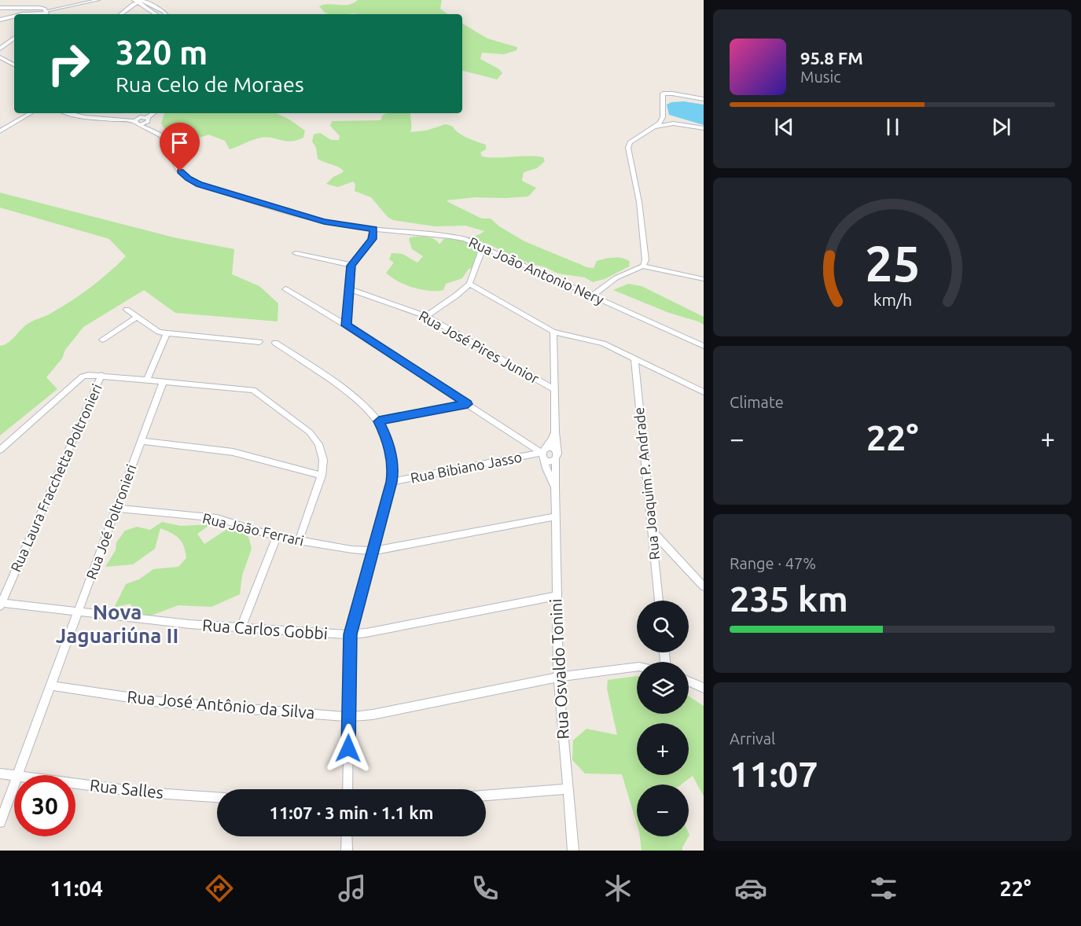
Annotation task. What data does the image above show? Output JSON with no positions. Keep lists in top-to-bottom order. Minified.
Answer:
{"streets":{"street":["Rua João Antonio Nery","Rua José Pires Junior","Rua Bibiano Jasso","Rua Laura Fracchetta Poltronieri","Rua Joaquim P. Andrade","Rua Joé Poltronieri","Rua João Ferrari","Rua Carlos Gobbi","Rua Osvaldo Tonini","Rua José Antônio da Silva","Rua Salles"]},"crossings":[["Rua José Pires Junior","Rua Osvaldo Tonini"],["Rua Bibiano Jasso","Rua Osvaldo Tonini"],["Rua Laura Fracchetta Poltronieri","Rua Carlos Gobbi"],["Rua Joé Poltronieri","Rua João Ferrari"],["Rua Joé Poltronieri","Rua Carlos Gobbi"],["Rua Joé Poltronieri","Rua José Antônio da Silva"],["Rua João Ferrari","Rua Osvaldo Tonini"],["Rua Carlos Gobbi","Rua Osvaldo Tonini"],["Rua Osvaldo Tonini","Rua José Antônio da Silva"]],"districts":["Nova Jaguariúna II"],"page":{"turn":["320 m","Rua Celo de Moraes"],"song":["95.8 FM","Music"],"tile":["Climate",["Range · 47%","235 km"],["Arrival","11:07"]],"heat":["−","22°","+"],"map_buttons":["+","−"],"limit":"30","trip":"11:07 · 3 min · 1.1 km","tabs":["11:04","22°"],"gauge":["25","km/h"]}}
